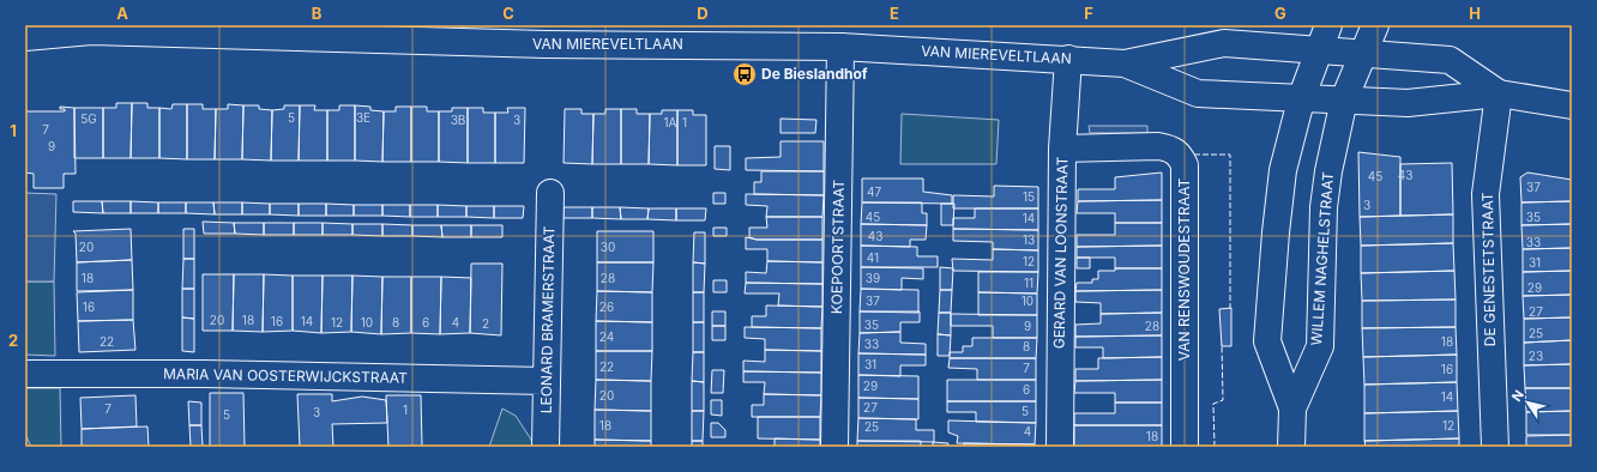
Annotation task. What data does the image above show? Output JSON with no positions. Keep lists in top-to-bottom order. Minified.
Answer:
{"streets":{"street":["VAN MIEREVELTLAAN","KOEPOORTSTRAAT","GERARD VAN LOONSTRAAT","WILLEM NAGHELSTRAAT","VAN RENSWOUDESTRAAT","DE GENESTETSTRAAT","LEONARD BRAMERSTRAAT","MARIA VAN OOSTERWIJCKSTRAAT"]},"crossings":[["VAN MIEREVELTLAAN","KOEPOORTSTRAAT"],["VAN MIEREVELTLAAN","GERARD VAN LOONSTRAAT"],["GERARD VAN LOONSTRAAT","VAN RENSWOUDESTRAAT"],["LEONARD BRAMERSTRAAT","MARIA VAN OOSTERWIJCKSTRAAT"]],"places":{"bus stop":["De Bieslandhof"]},"house_numbers":["5","3E","5G","3B","3","1A","1","7","9","43","45","37","47","15","3","45","35","14","43","13","33","20","30","41","12","31","18","28","39","11","29","37","10","16","26","27","20","18","16","14","12","10","8","6","4","2","35","9","28","25","24","22","18","33","8","23","31","22","7","16","29","6","20","14","27","7","1","5","3","5","18","12","25","4","18"],"north":"top left","grid":{"columns":["A","B","C","D","E","F","G","H"],"rows":["1","2"]}}
